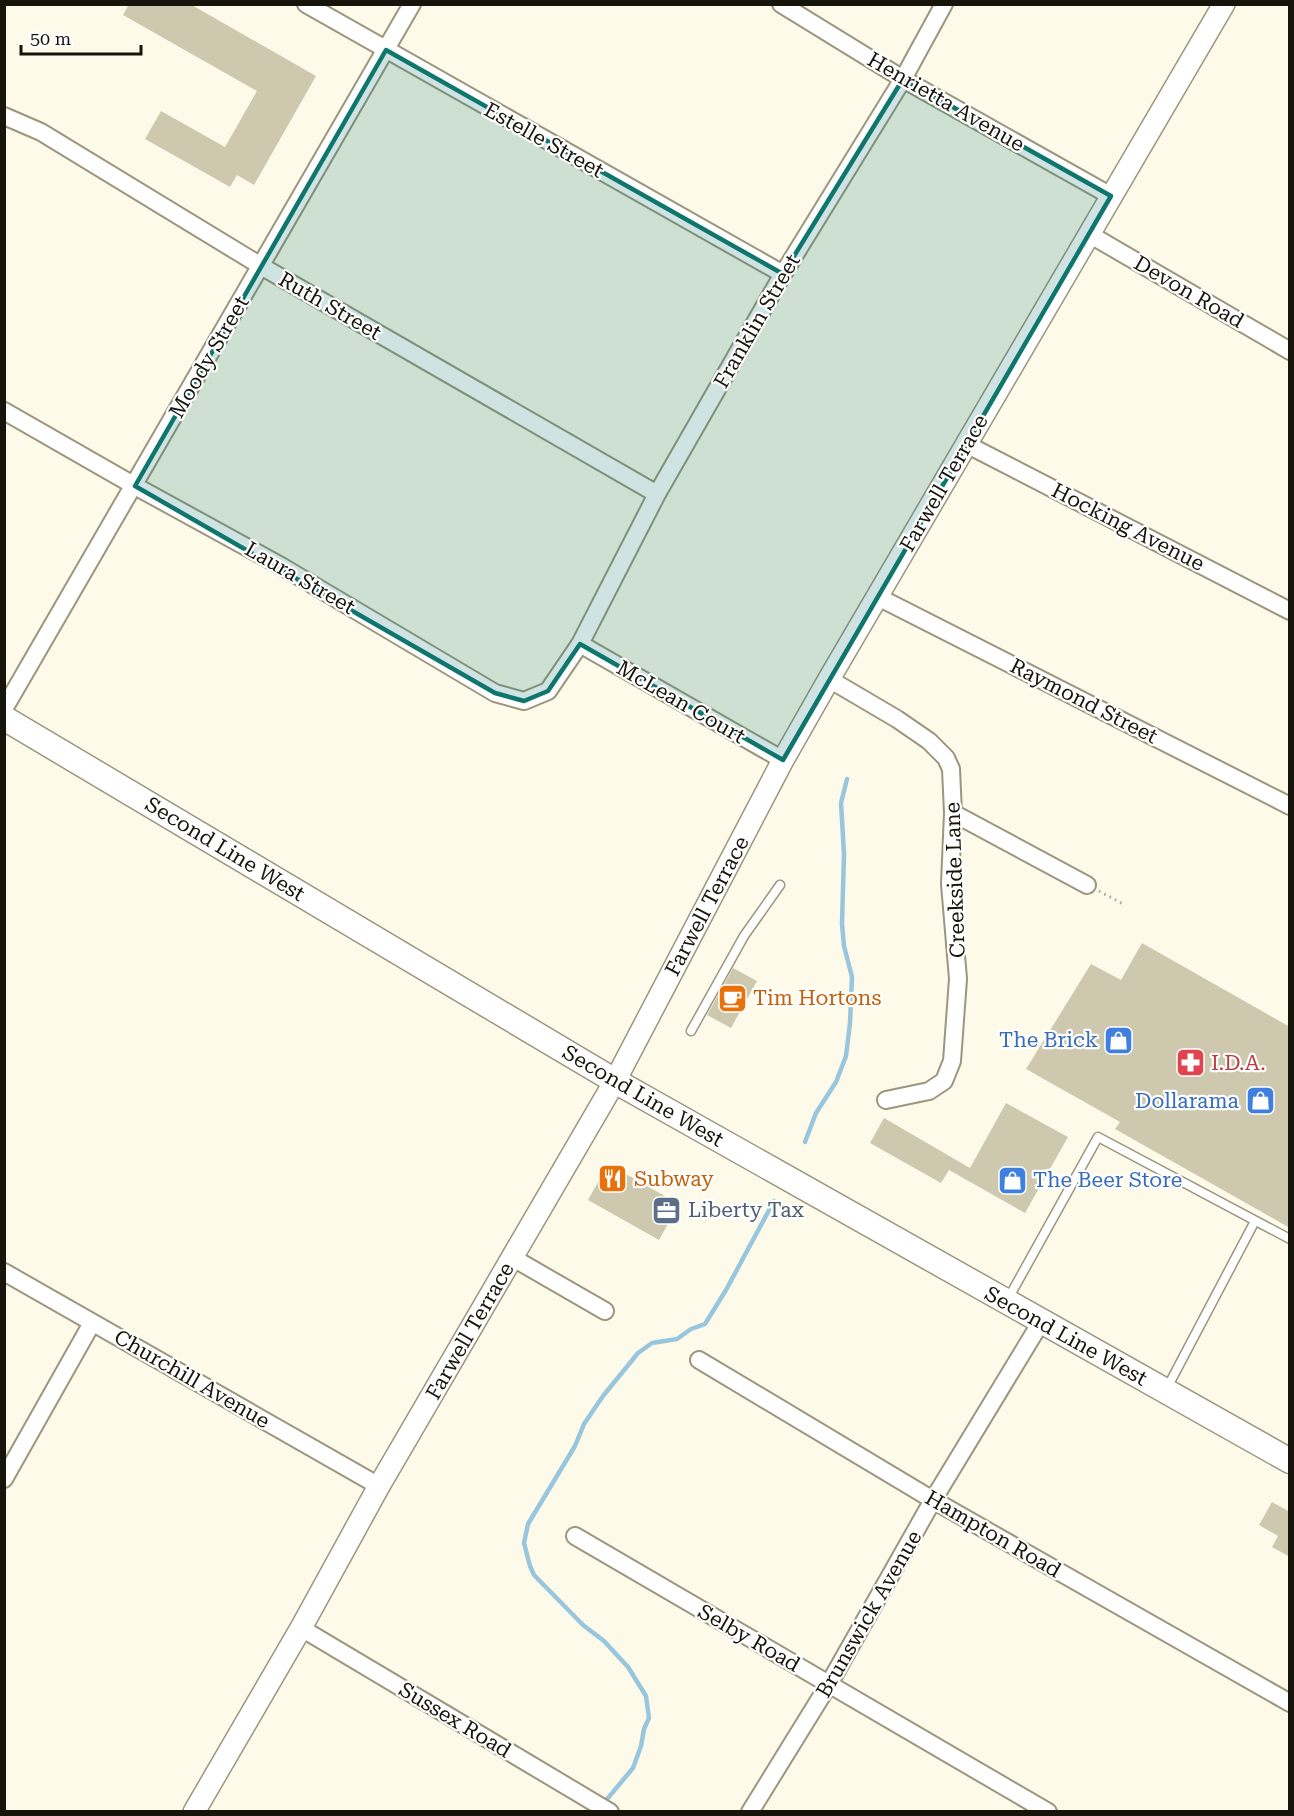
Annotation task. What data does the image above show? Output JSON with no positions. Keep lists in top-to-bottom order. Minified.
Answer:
{"streets":{"main road":["Second Line West"],"street":["Henrietta Avenue","Estelle Street","Devon Road","Ruth Street","Franklin Street","Moody Street","Farwell Terrace","Hocking Avenue","Laura Street","Raymond Street","McLean Court","Creekside Lane","Churchill Avenue","Hampton Road","Brunswick Avenue","Selby Road","Sussex Road"]},"crossings":[["Henrietta Avenue","Franklin Street"],["Henrietta Avenue","Farwell Terrace"],["Estelle Street","Franklin Street"],["Estelle Street","Moody Street"],["Devon Road","Farwell Terrace"],["Ruth Street","Franklin Street"],["Ruth Street","Moody Street"],["Franklin Street","Laura Street"],["Franklin Street","McLean Court"],["Moody Street","Laura Street"],["Farwell Terrace","Hocking Avenue"],["Farwell Terrace","Raymond Street"],["Farwell Terrace","McLean Court"],["Farwell Terrace","Second Line West"],["Farwell Terrace","Creekside Lane"],["Farwell Terrace","Churchill Avenue"],["Farwell Terrace","Sussex Road"],["Laura Street","McLean Court"],["Second Line West","Brunswick Avenue"],["Hampton Road","Brunswick Avenue"],["Brunswick Avenue","Selby Road"]],"places":{"cafe":["Tim Hortons"],"shop":["The Brick","Dollarama","The Beer Store"],"pharmacy":["I.D.A."],"restaurant":["Subway"],"office":["Liberty Tax"]},"scale_bar":"50 m"}
